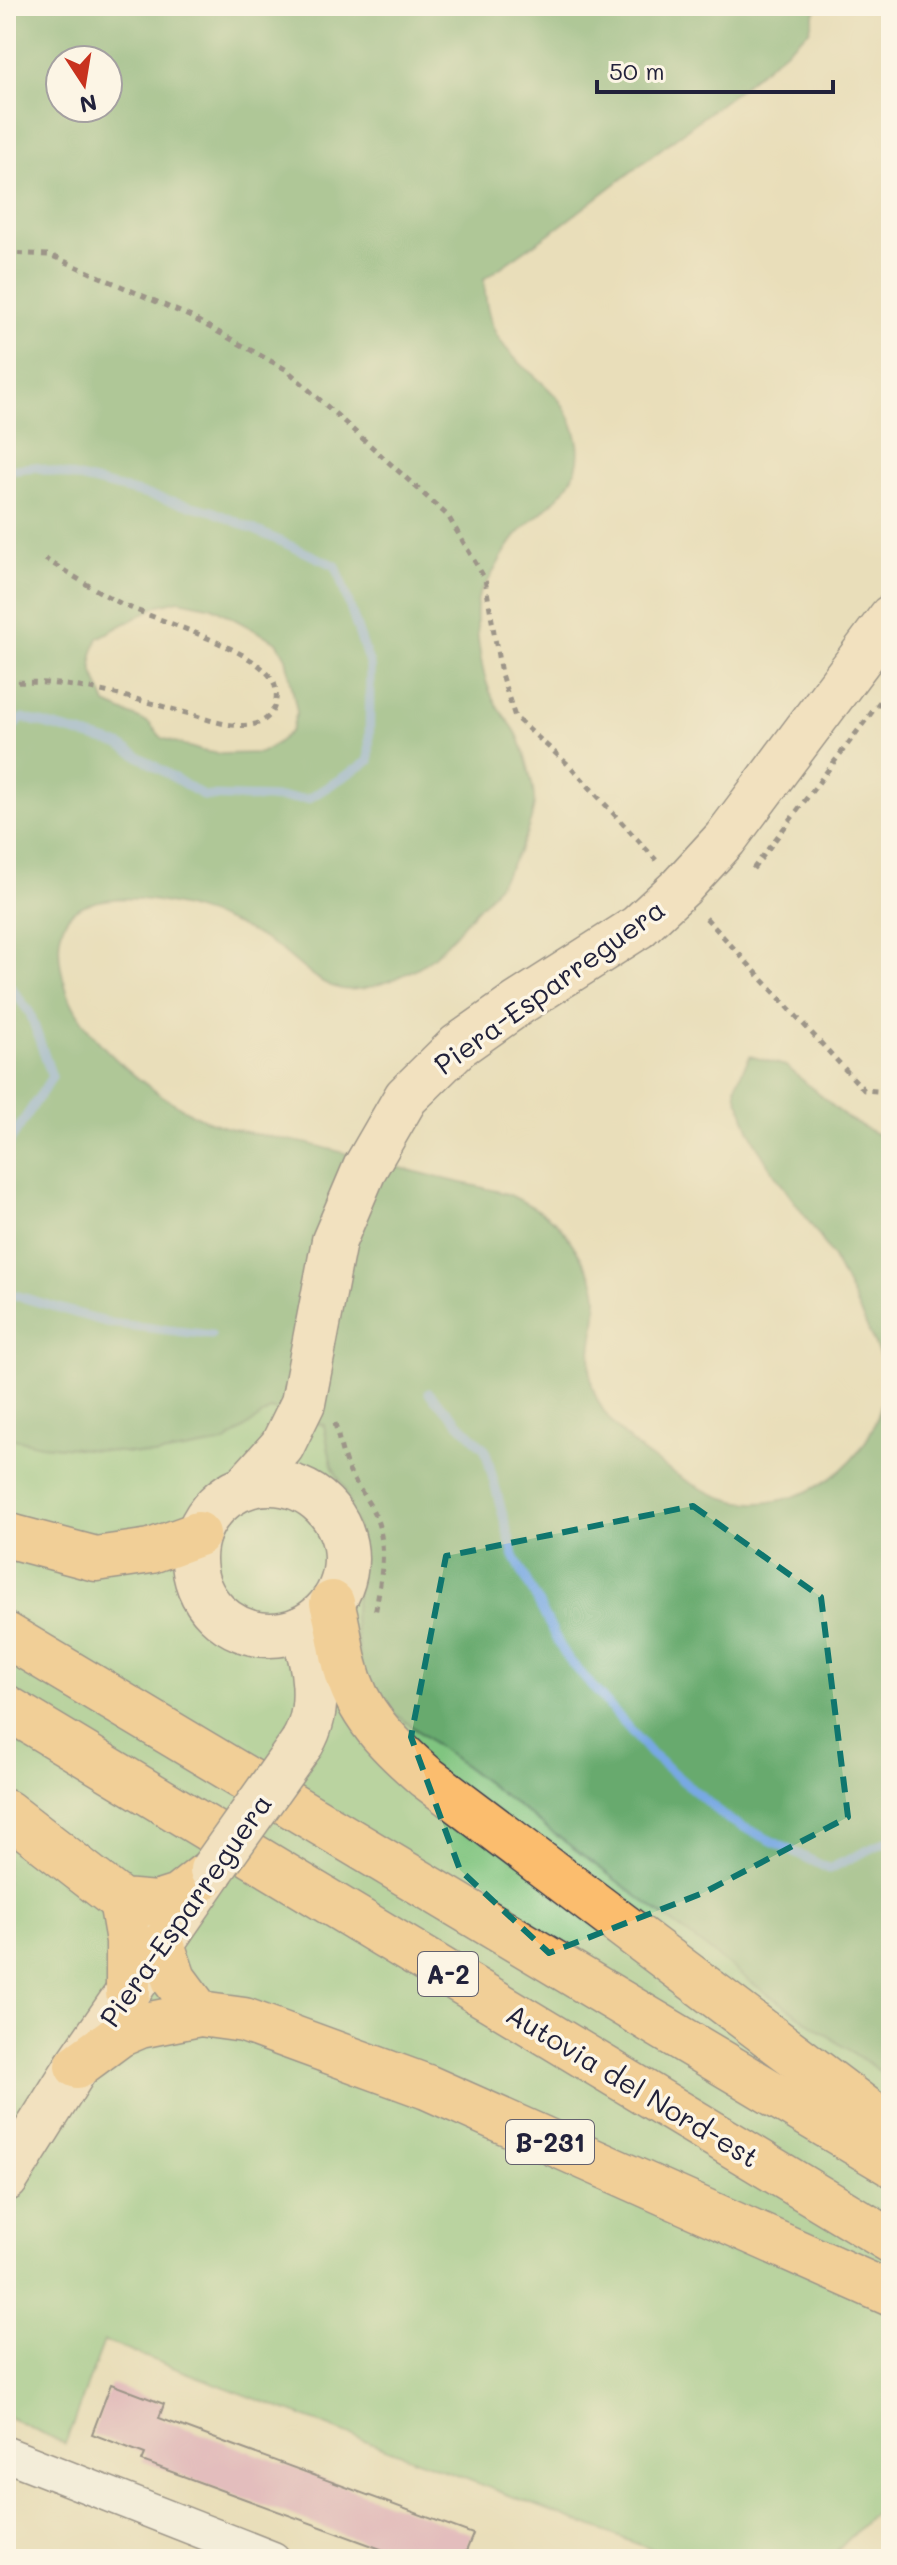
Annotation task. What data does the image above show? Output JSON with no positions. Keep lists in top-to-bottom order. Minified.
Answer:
{"streets":{"highway":["A-2","Autovia del Nord-est","B-231"],"main road":["Piera-Esparreguera"]},"crossings":[["Piera-Esparreguera","B-231"]],"scale_bar":"50 m","north":"bottom"}
